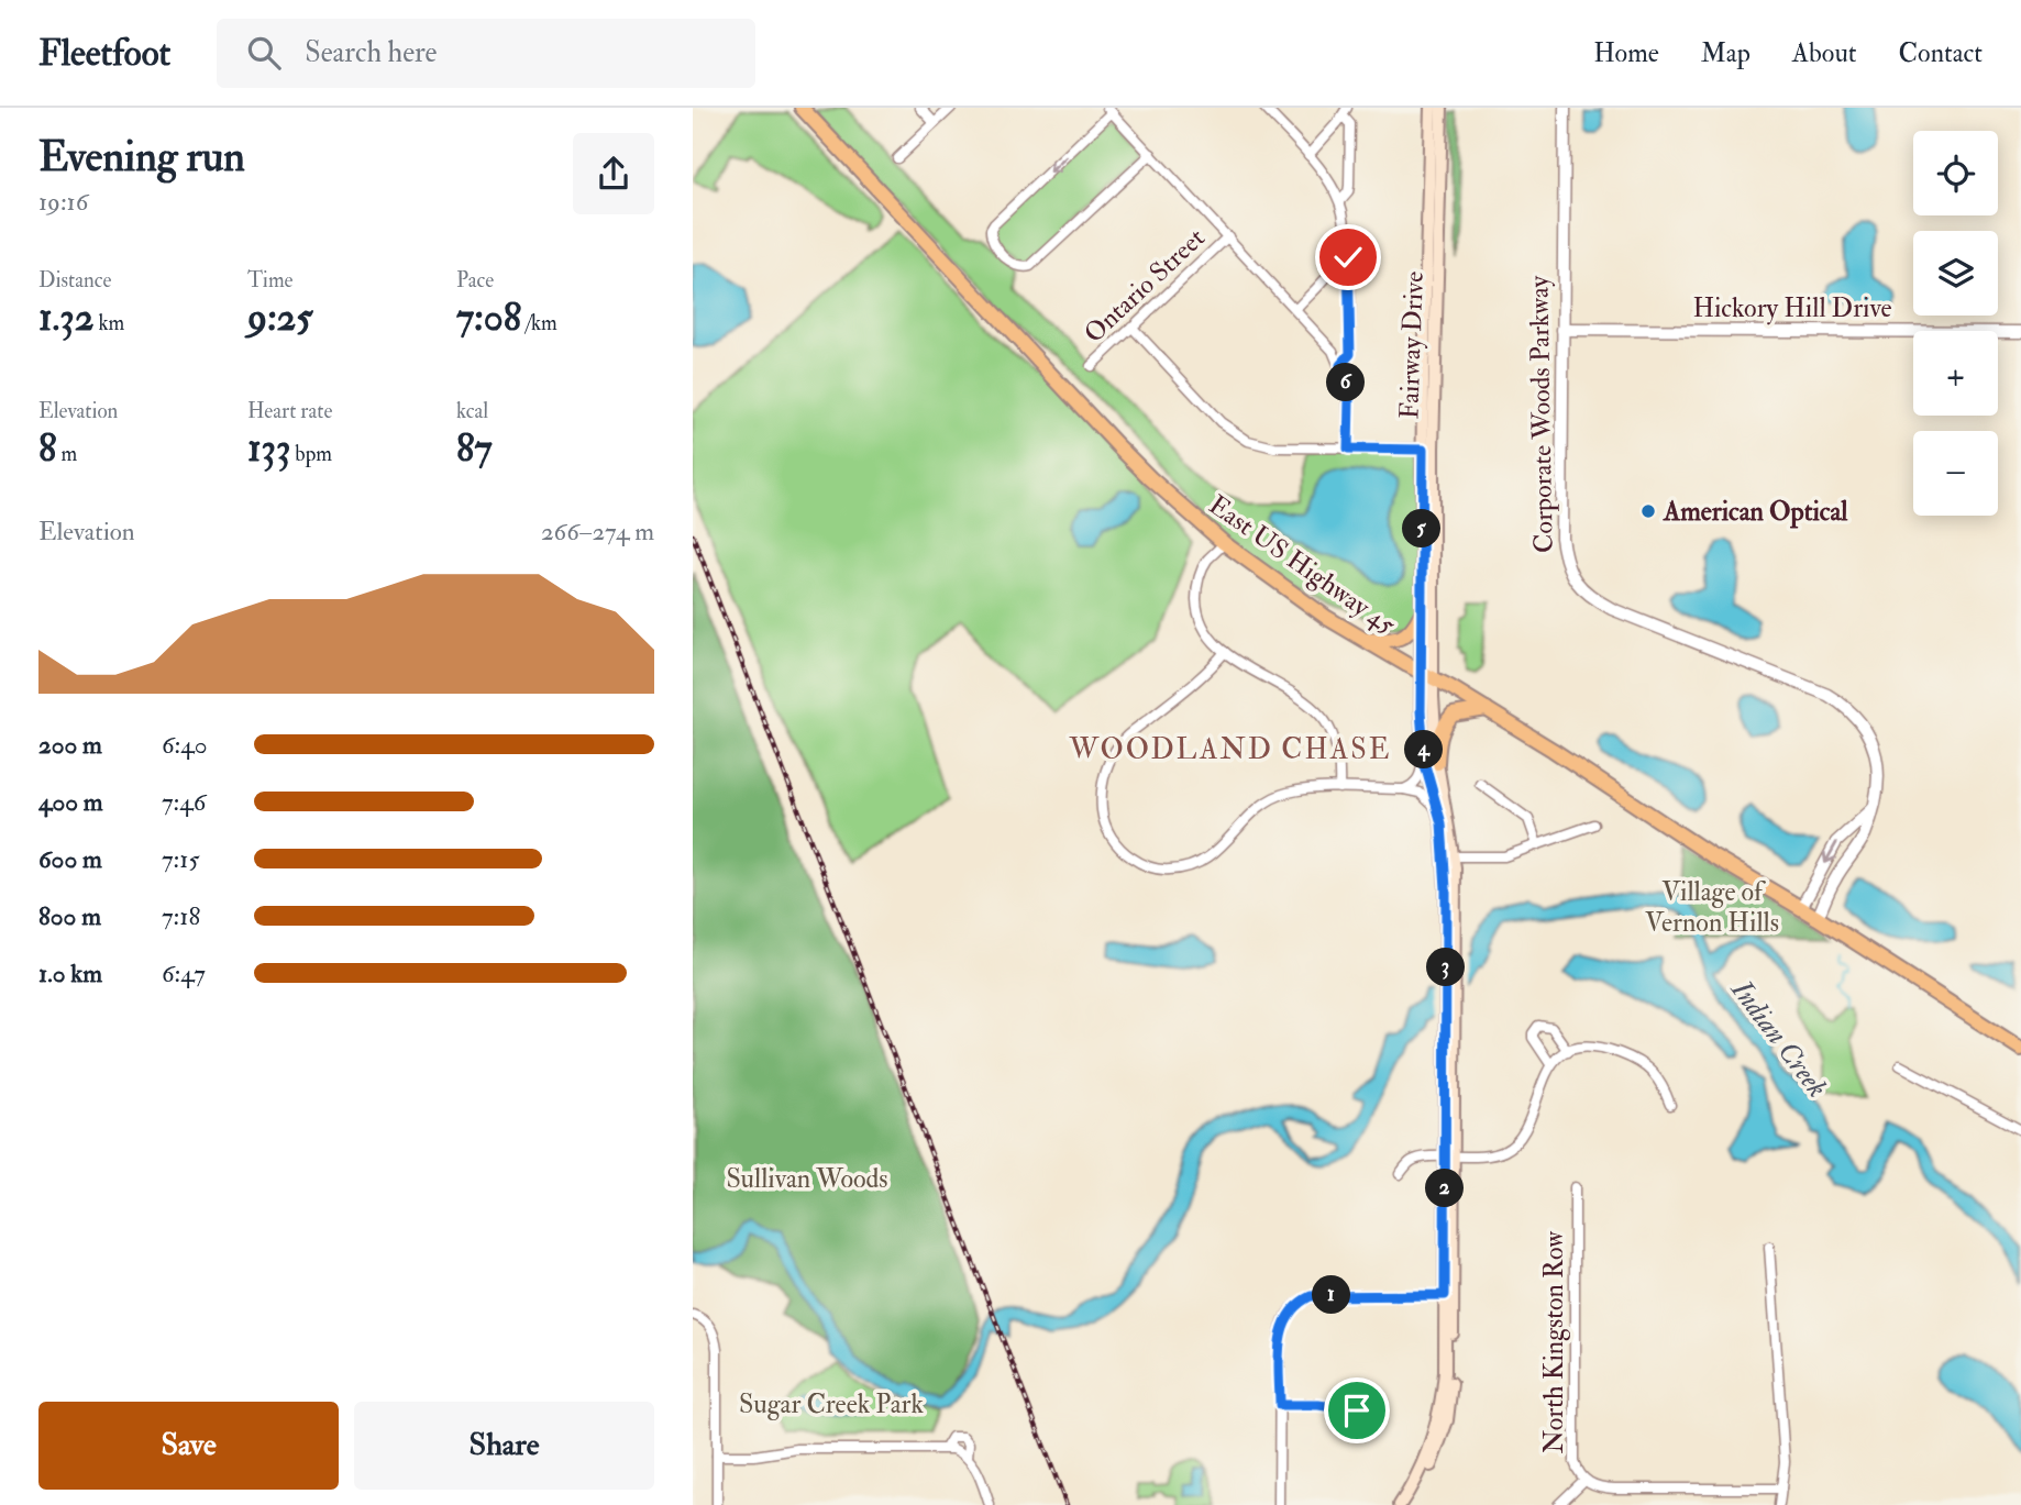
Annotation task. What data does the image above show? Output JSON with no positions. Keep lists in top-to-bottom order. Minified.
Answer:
{"streets":{"main road":["Fairway Drive","East US Highway 45"],"street":["Ontario Street","Hickory Hill Drive","Corporate Woods Parkway","North Kingston Row"]},"crossings":[["Hickory Hill Drive","Corporate Woods Parkway"],["Fairway Drive","East US Highway 45"],["Corporate Woods Parkway","East US Highway 45"]],"districts":["WOODLAND CHASE"],"water":["Indian Creek"],"parks":["Village of Vernon Hills","Sullivan Woods","Sugar Creek Park"],"places":["American Optical"],"page":{"header":"Fleetfoot","search":"Search here","nav":["Home","Map","About","Contact"],"heading":["Evening run","19:16"],"map_buttons":["+","−"],"stats":[["Distance","1.32 km"],["Time","9:25"],["Pace","7:08 /km"],["Elevation","8 m"],["Heart rate","133 bpm"],["kcal","87"]],"pins":["6","5","4","3","2","1"],"chart":["Elevation","266–274 m"],"list":[{"name":"200 m","note":"6:40"},{"name":"400 m","note":"7:46"},{"name":"600 m","note":"7:15"},{"name":"800 m","note":"7:18"},{"name":"1.0 km","note":"6:47"}],"buttons":["Save","Share"]}}
